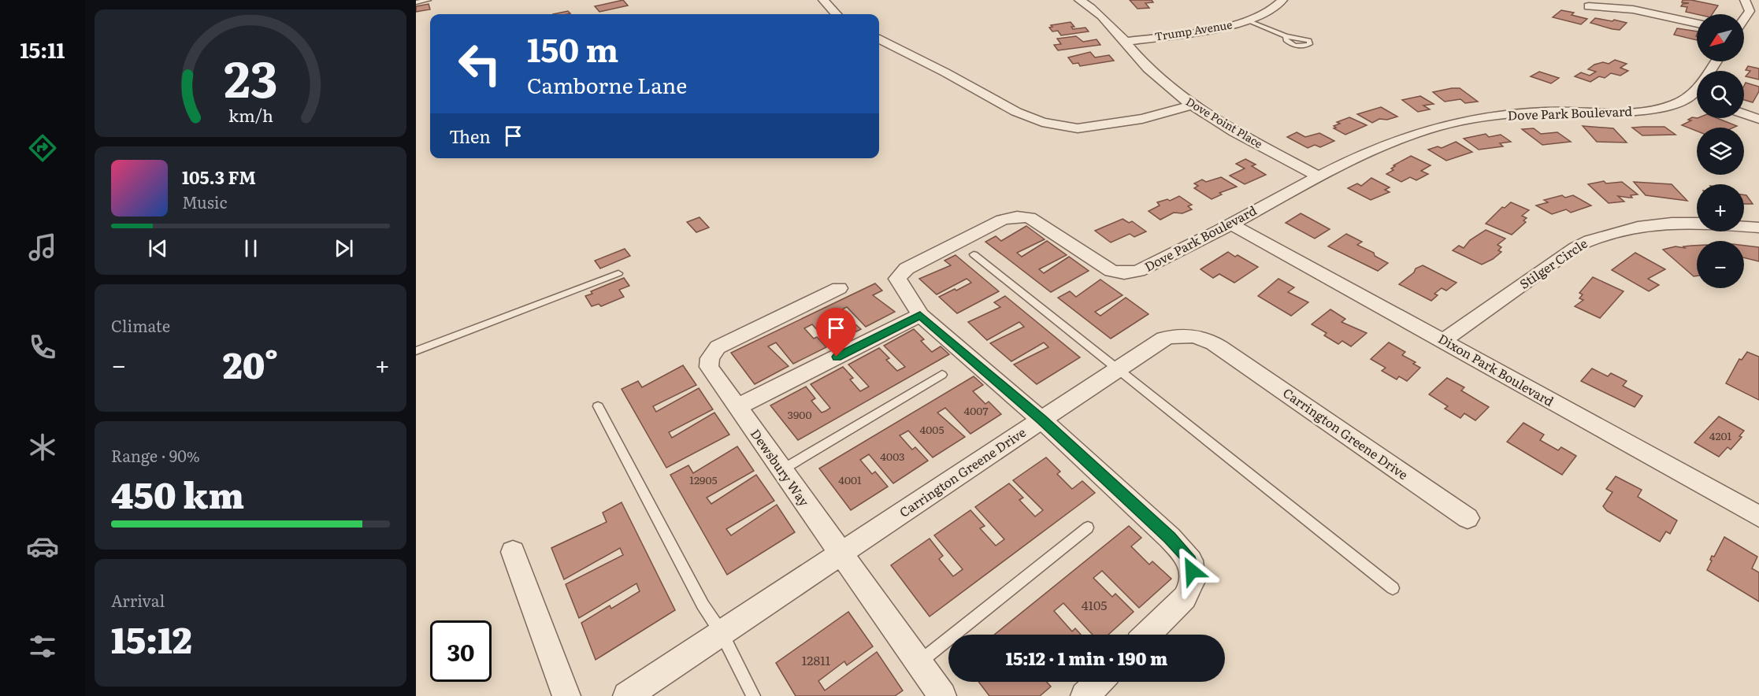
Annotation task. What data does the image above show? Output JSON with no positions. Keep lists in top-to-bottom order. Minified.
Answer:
{"streets":{"street":["Trump Avenue","Dove Park Boulevard","Dove Point Place","Stilger Circle","Dixon Park Boulevard","Carrington Greene Drive","Dewsbury Way"]},"crossings":[["Trump Avenue","Dove Point Place"],["Dove Park Boulevard","Dove Point Place"],["Dove Park Boulevard","Dixon Park Boulevard"],["Dove Park Boulevard","Carrington Greene Drive"],["Stilger Circle","Dixon Park Boulevard"],["Carrington Greene Drive","Dewsbury Way"]],"house_numbers":["4007","3900","4005","4201","4003","12905","4001","4105","12811"],"north":"bottom left","page":{"tabs":"15:11","map_buttons":["+","−"],"turn":["150 m","Camborne Lane"],"then":"Then","song":["105.3 FM","Music"],"tile":["Climate",["Range · 90%","450 km"],["Arrival","15:12"]],"heat":["−","20°","+"],"limit":"30","trip":"15:12 · 1 min · 190 m","gauge":["23","km/h"]}}
